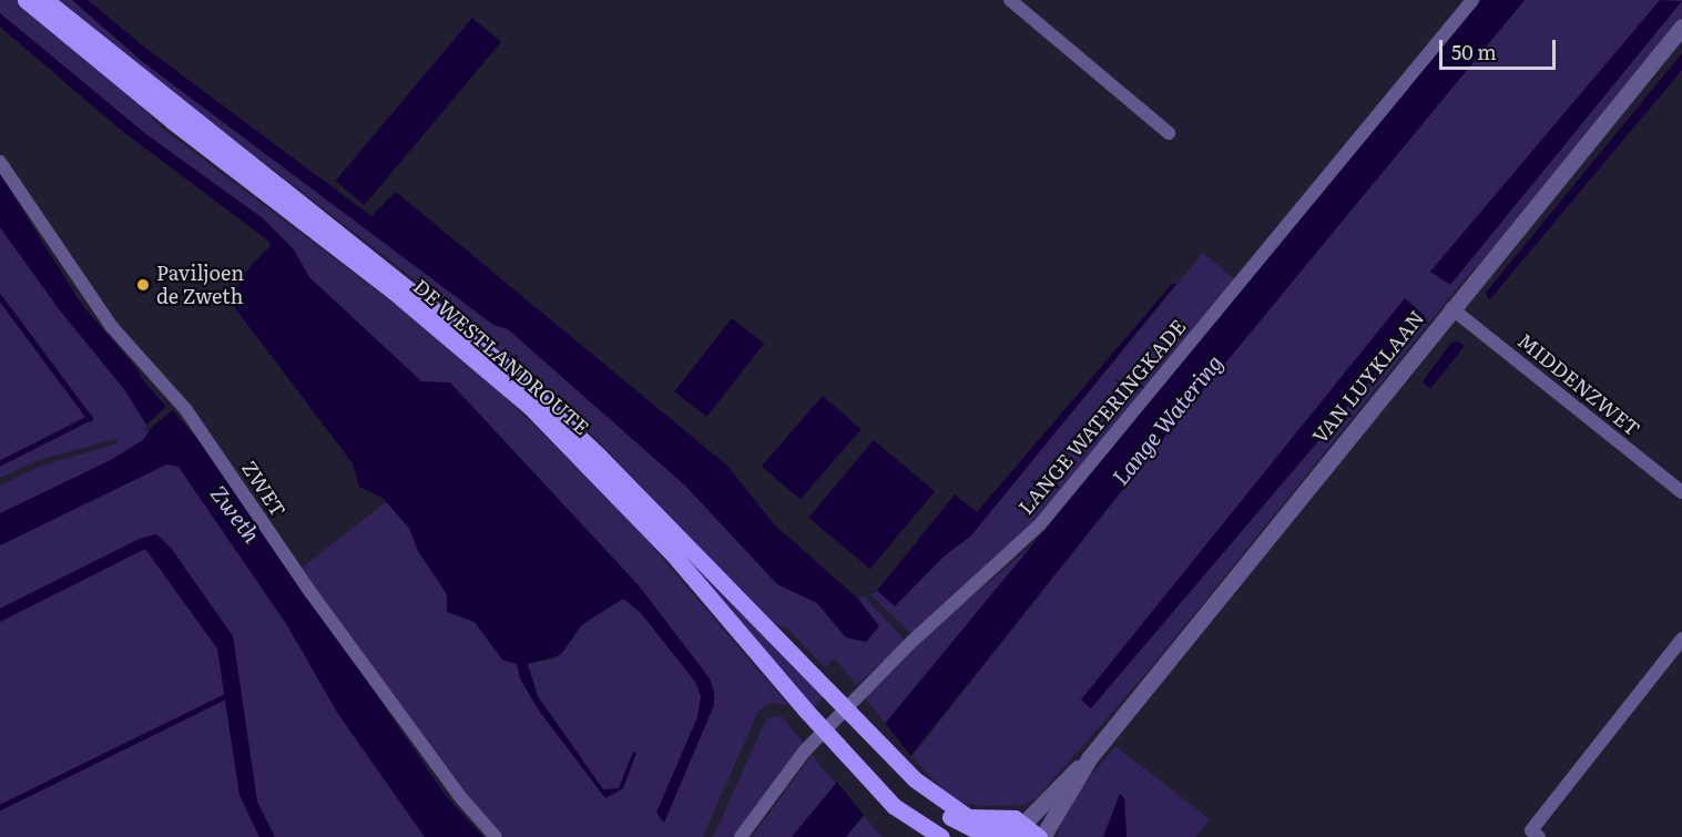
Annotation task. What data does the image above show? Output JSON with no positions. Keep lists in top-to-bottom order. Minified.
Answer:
{"streets":{"main road":["DE WESTLANDROUTE"],"street":["VAN LUYKLAAN","MIDDENZWET","LANGE WATERINGKADE","ZWET"]},"crossings":[["VAN LUYKLAAN","MIDDENZWET"]],"water":["Lange Watering","Zweth"],"places":["Paviljoen de Zweth"],"scale_bar":"50 m"}
